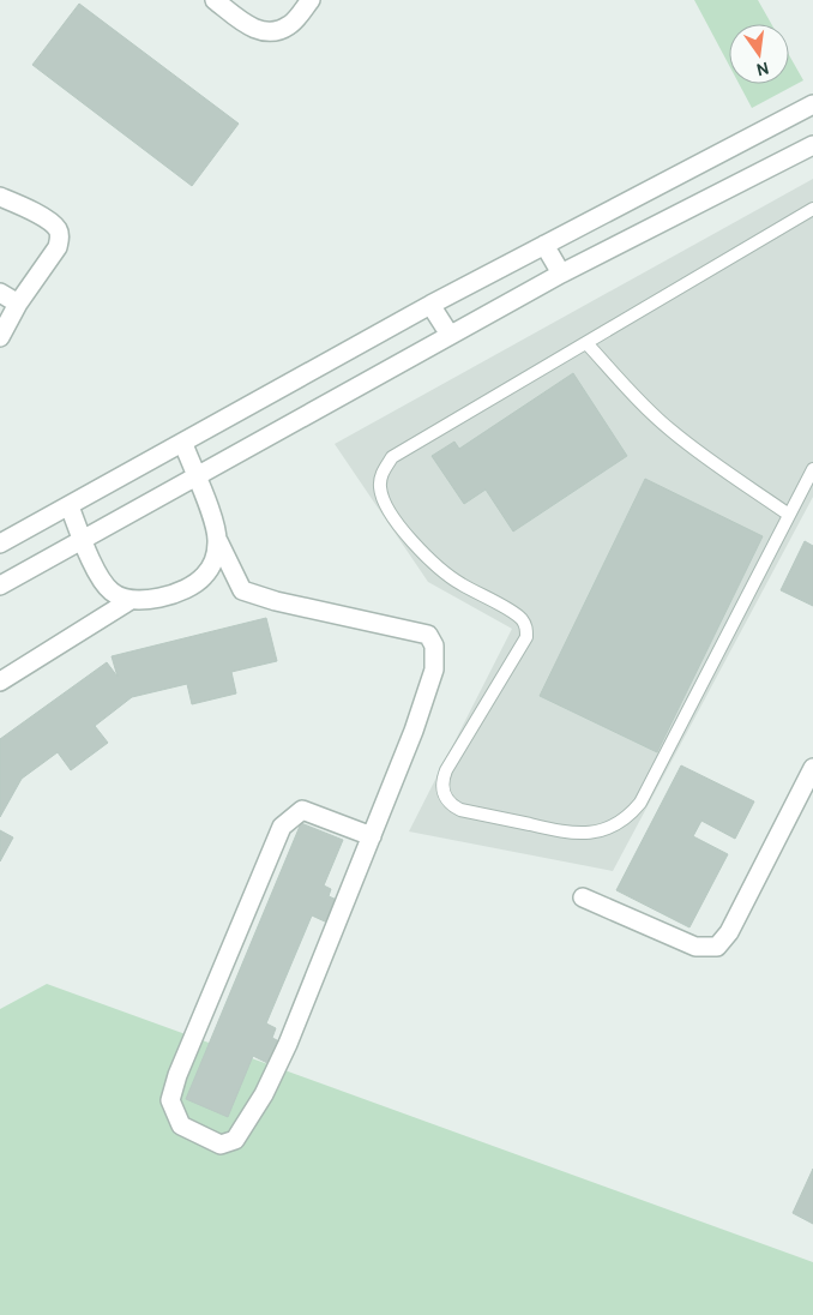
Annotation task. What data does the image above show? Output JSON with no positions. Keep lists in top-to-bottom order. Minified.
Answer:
{"north":"bottom"}
